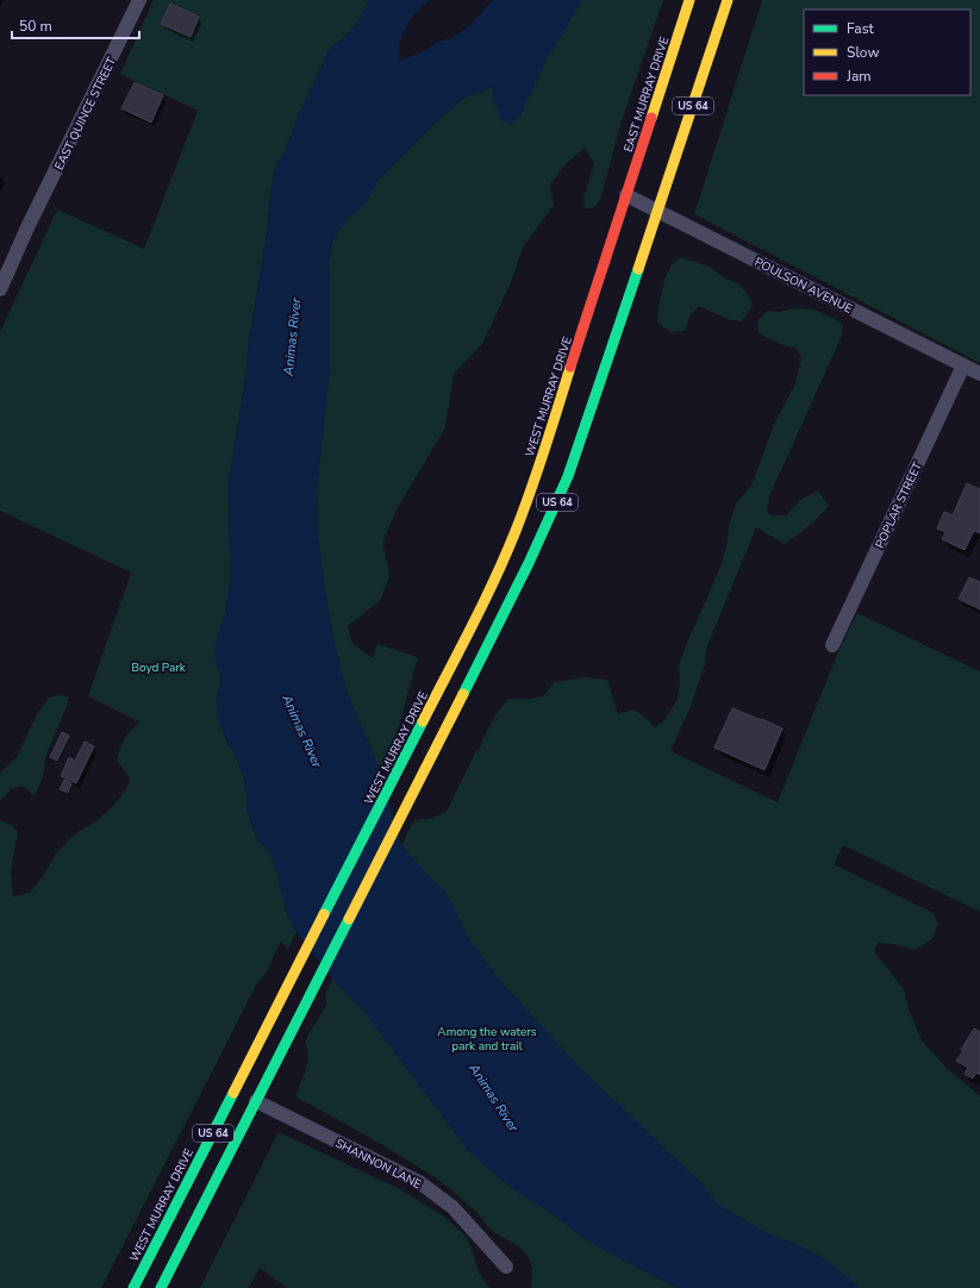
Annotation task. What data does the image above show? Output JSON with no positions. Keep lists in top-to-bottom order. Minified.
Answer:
{"streets":{"highway":["EAST MURRAY DRIVE","US 64","WEST MURRAY DRIVE"],"street":["EAST QUINCE STREET","POULSON AVENUE","POPLAR STREET","SHANNON LANE"]},"crossings":[["EAST MURRAY DRIVE","POULSON AVENUE"],["EAST MURRAY DRIVE","WEST MURRAY DRIVE"],["US 64","POULSON AVENUE"],["US 64","SHANNON LANE"],["POULSON AVENUE","WEST MURRAY DRIVE"],["POULSON AVENUE","POPLAR STREET"]],"water":["Animas River"],"parks":["Boyd Park","Among the waters park and trail"],"legend":["Fast","Slow","Jam"],"scale_bar":"50 m"}
